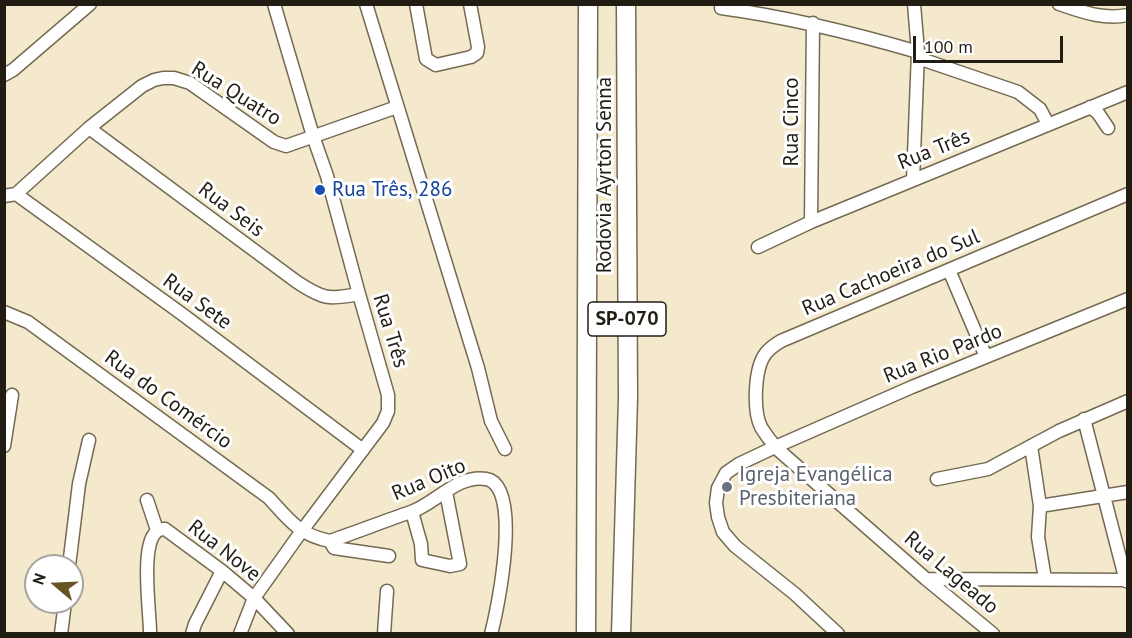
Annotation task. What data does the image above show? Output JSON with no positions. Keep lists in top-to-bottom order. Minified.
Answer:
{"streets":{"highway":["Rodovia Ayrton Senna","SP-070"],"street":["Rua Quatro","Rua Cinco","Rua Três","Rua Seis","Rua Cachoeira do Sul","Rua Sete","Rua Rio Pardo","Rua do Comércio","Rua Oito","Rua Nove","Rua Lageado"]},"crossings":[["Rua Quatro","Rua Três"],["Rua Quatro","Rua Seis"],["Rua Quatro","Rua Sete"],["Rua Cinco","Rua Três"],["Rua Três","Rua Seis"],["Rua Três","Rua Sete"],["Rua Três","Rua do Comércio"],["Rua Três","Rua Nove"],["Rua Cachoeira do Sul","Rua Rio Pardo"],["Rua Cachoeira do Sul","Rua Lageado"],["Rua Rio Pardo","Rua Lageado"]],"places":["Rua Três, 286","Igreja Evangélica Presbiteriana"],"scale_bar":"100 m","north":"left"}
